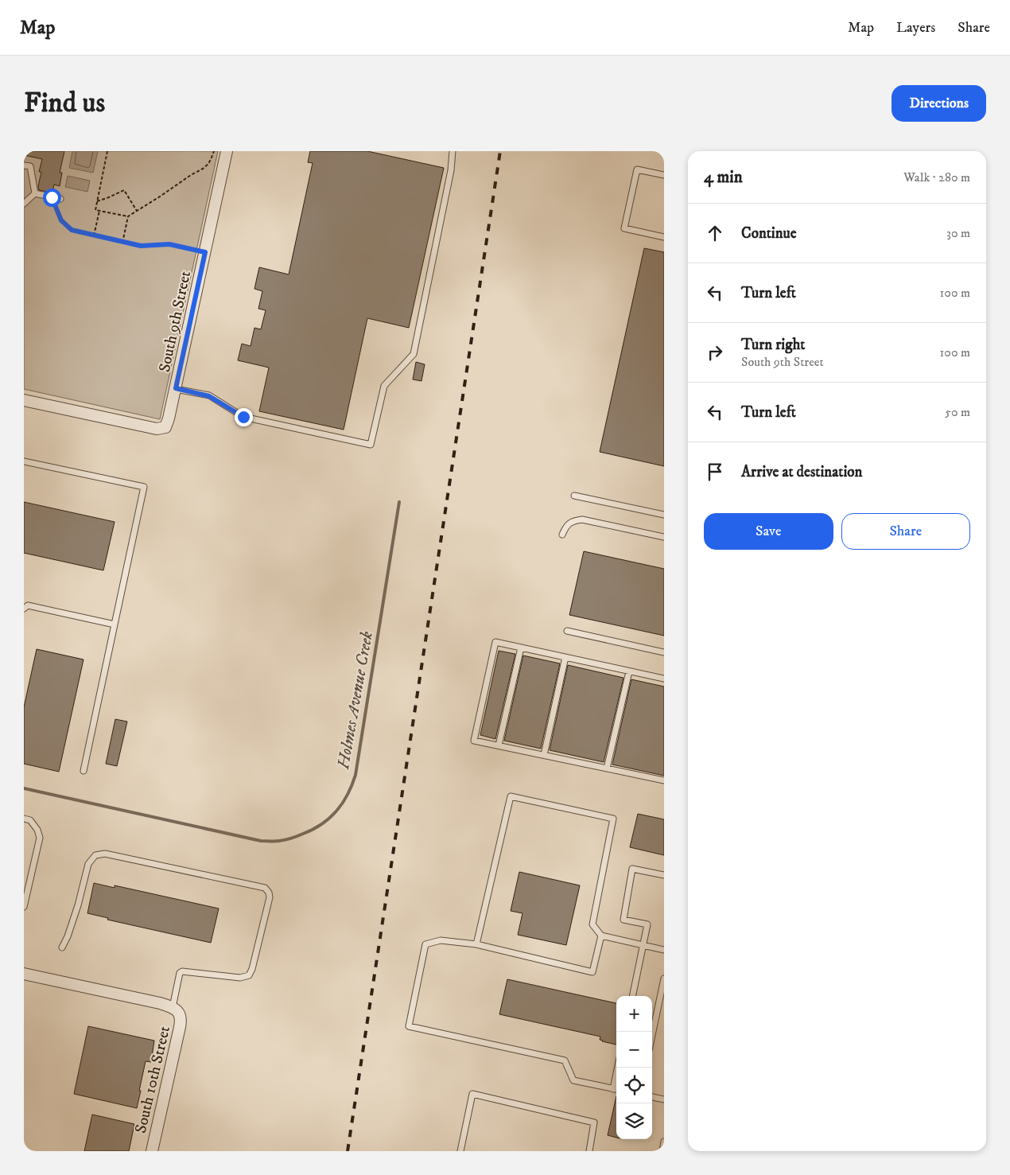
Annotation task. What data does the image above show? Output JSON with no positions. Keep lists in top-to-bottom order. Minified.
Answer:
{"streets":{"street":["South 9th Street","South 10th Street"]},"water":["Holmes Avenue Creek"],"page":{"header":"Map","nav":["Map","Layers","Share"],"buttons":["Directions",["Save","Share"]],"title":"Find us","heading":["4 min","Walk · 280 m"],"list":[["Continue","30 m"],["Turn left","100 m"],["Turn right","South 9th Street","100 m"],["Turn left","50 m"],"Arrive at destination"],"map_buttons":["+","−"]}}
